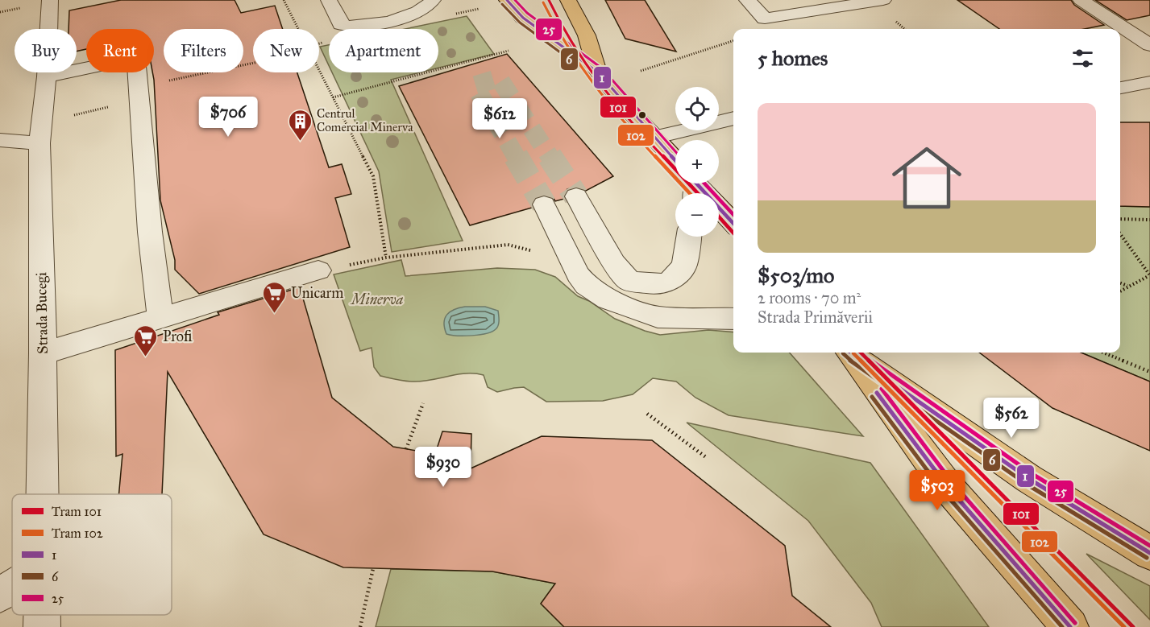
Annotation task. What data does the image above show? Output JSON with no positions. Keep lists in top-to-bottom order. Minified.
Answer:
{"streets":{"street":["Strada Bucegi"]},"parks":["Minerva"],"places":{"building":["Centrul Comercial Minerva"],"supermarket":["Unicarm","Profi"]},"lines":["tram line 101","transit line 1","transit line 25","tram line 102","transit line 6"],"legend":["Tram 101","Tram 102","1","6","25"],"page":{"chip":["Buy","Rent","Filters","New","Apartment"],"heading":"5 homes","map_buttons":["+","−"],"list":[{"name":"$503/mo","note":"2 rooms · 70 m² · Strada Primăverii"}],"price":["$706","$612","$562","$930","$503"]}}
